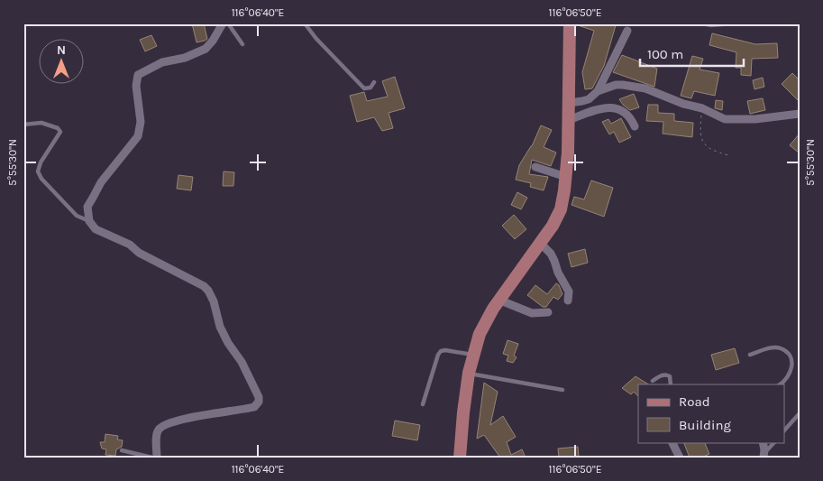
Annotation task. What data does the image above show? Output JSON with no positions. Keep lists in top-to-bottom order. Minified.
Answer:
{"legend":["Road","Building"],"scale_bar":"100 m","north":"top","coordinates":["116°06'40\"E","116°06'50\"E","5°55'30\"N"]}
